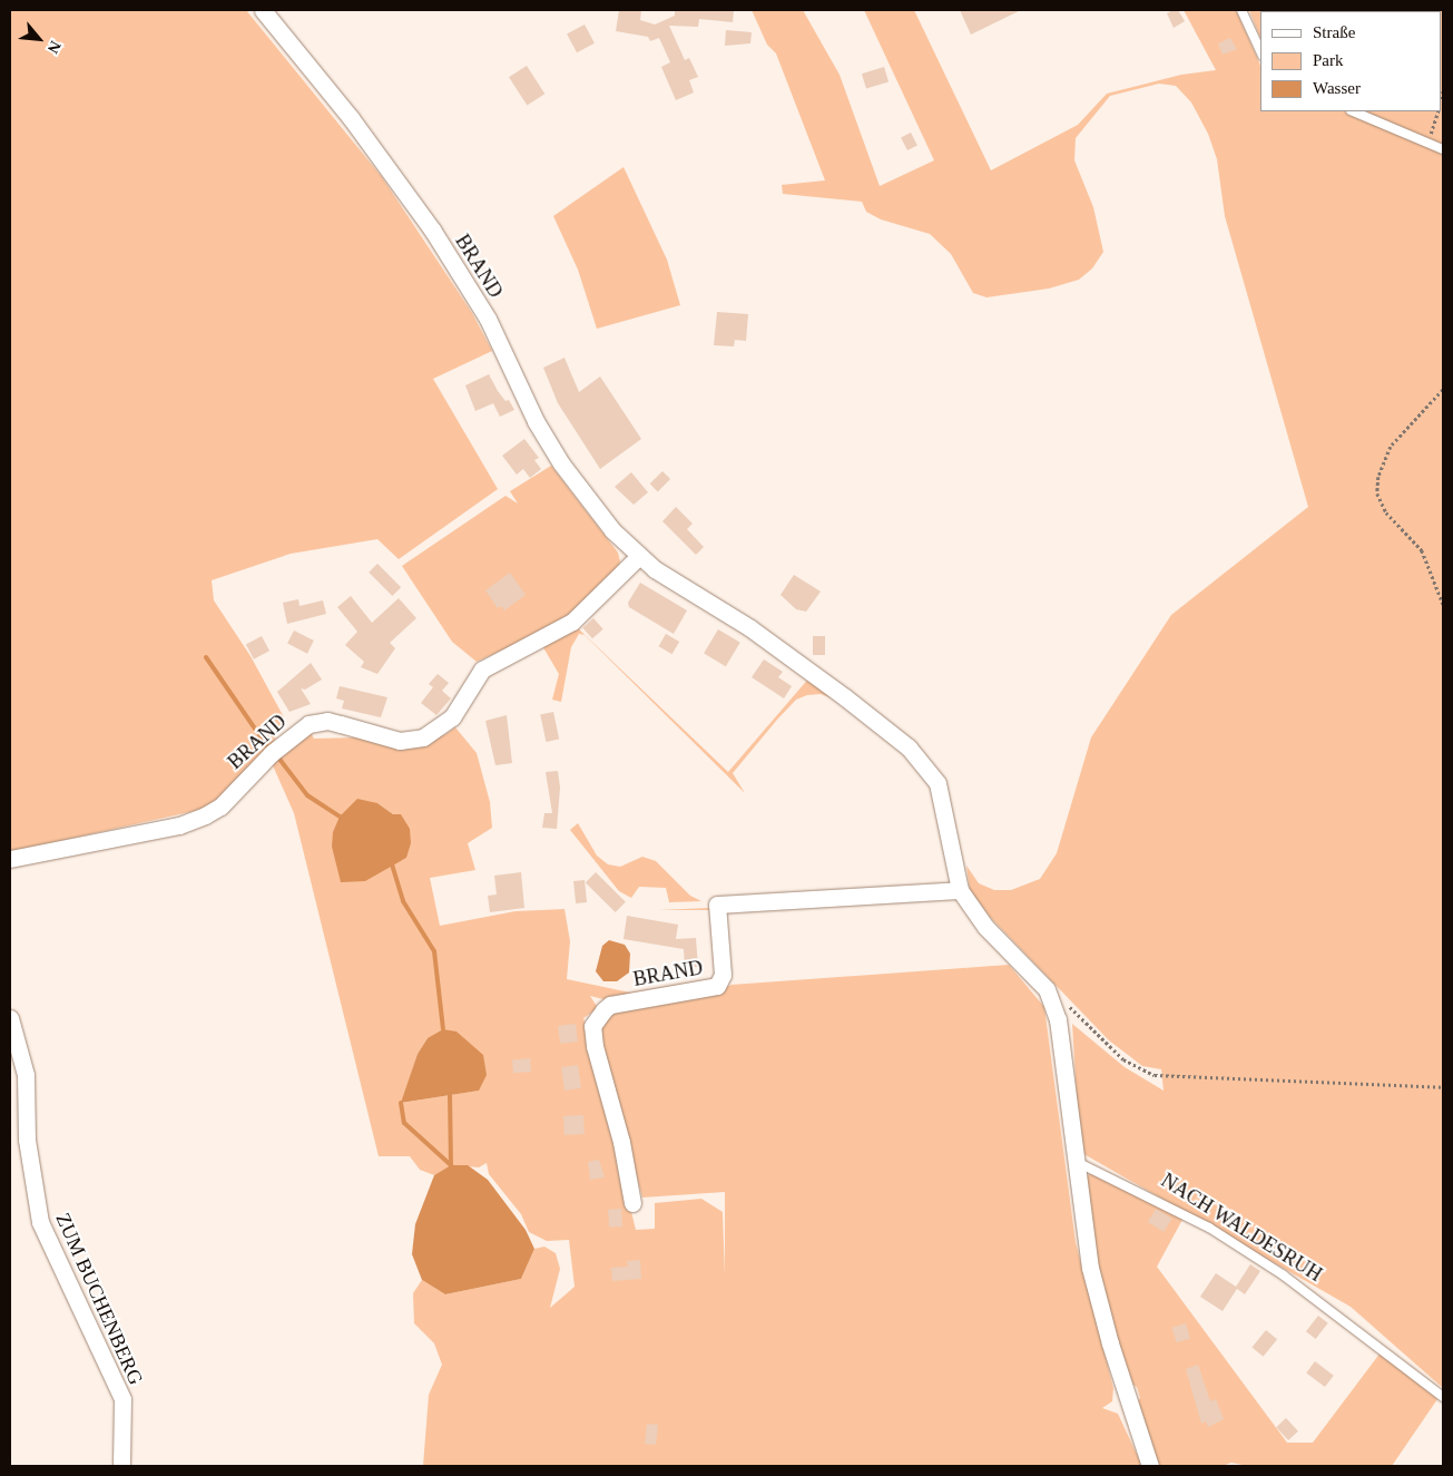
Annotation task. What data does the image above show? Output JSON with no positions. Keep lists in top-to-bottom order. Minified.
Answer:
{"streets":{"street":["BRAND","ZUM BUCHENBERG"],"lane":["NACH WALDESRUH"]},"legend":["Straße","Park","Wasser"],"north":"bottom right"}
